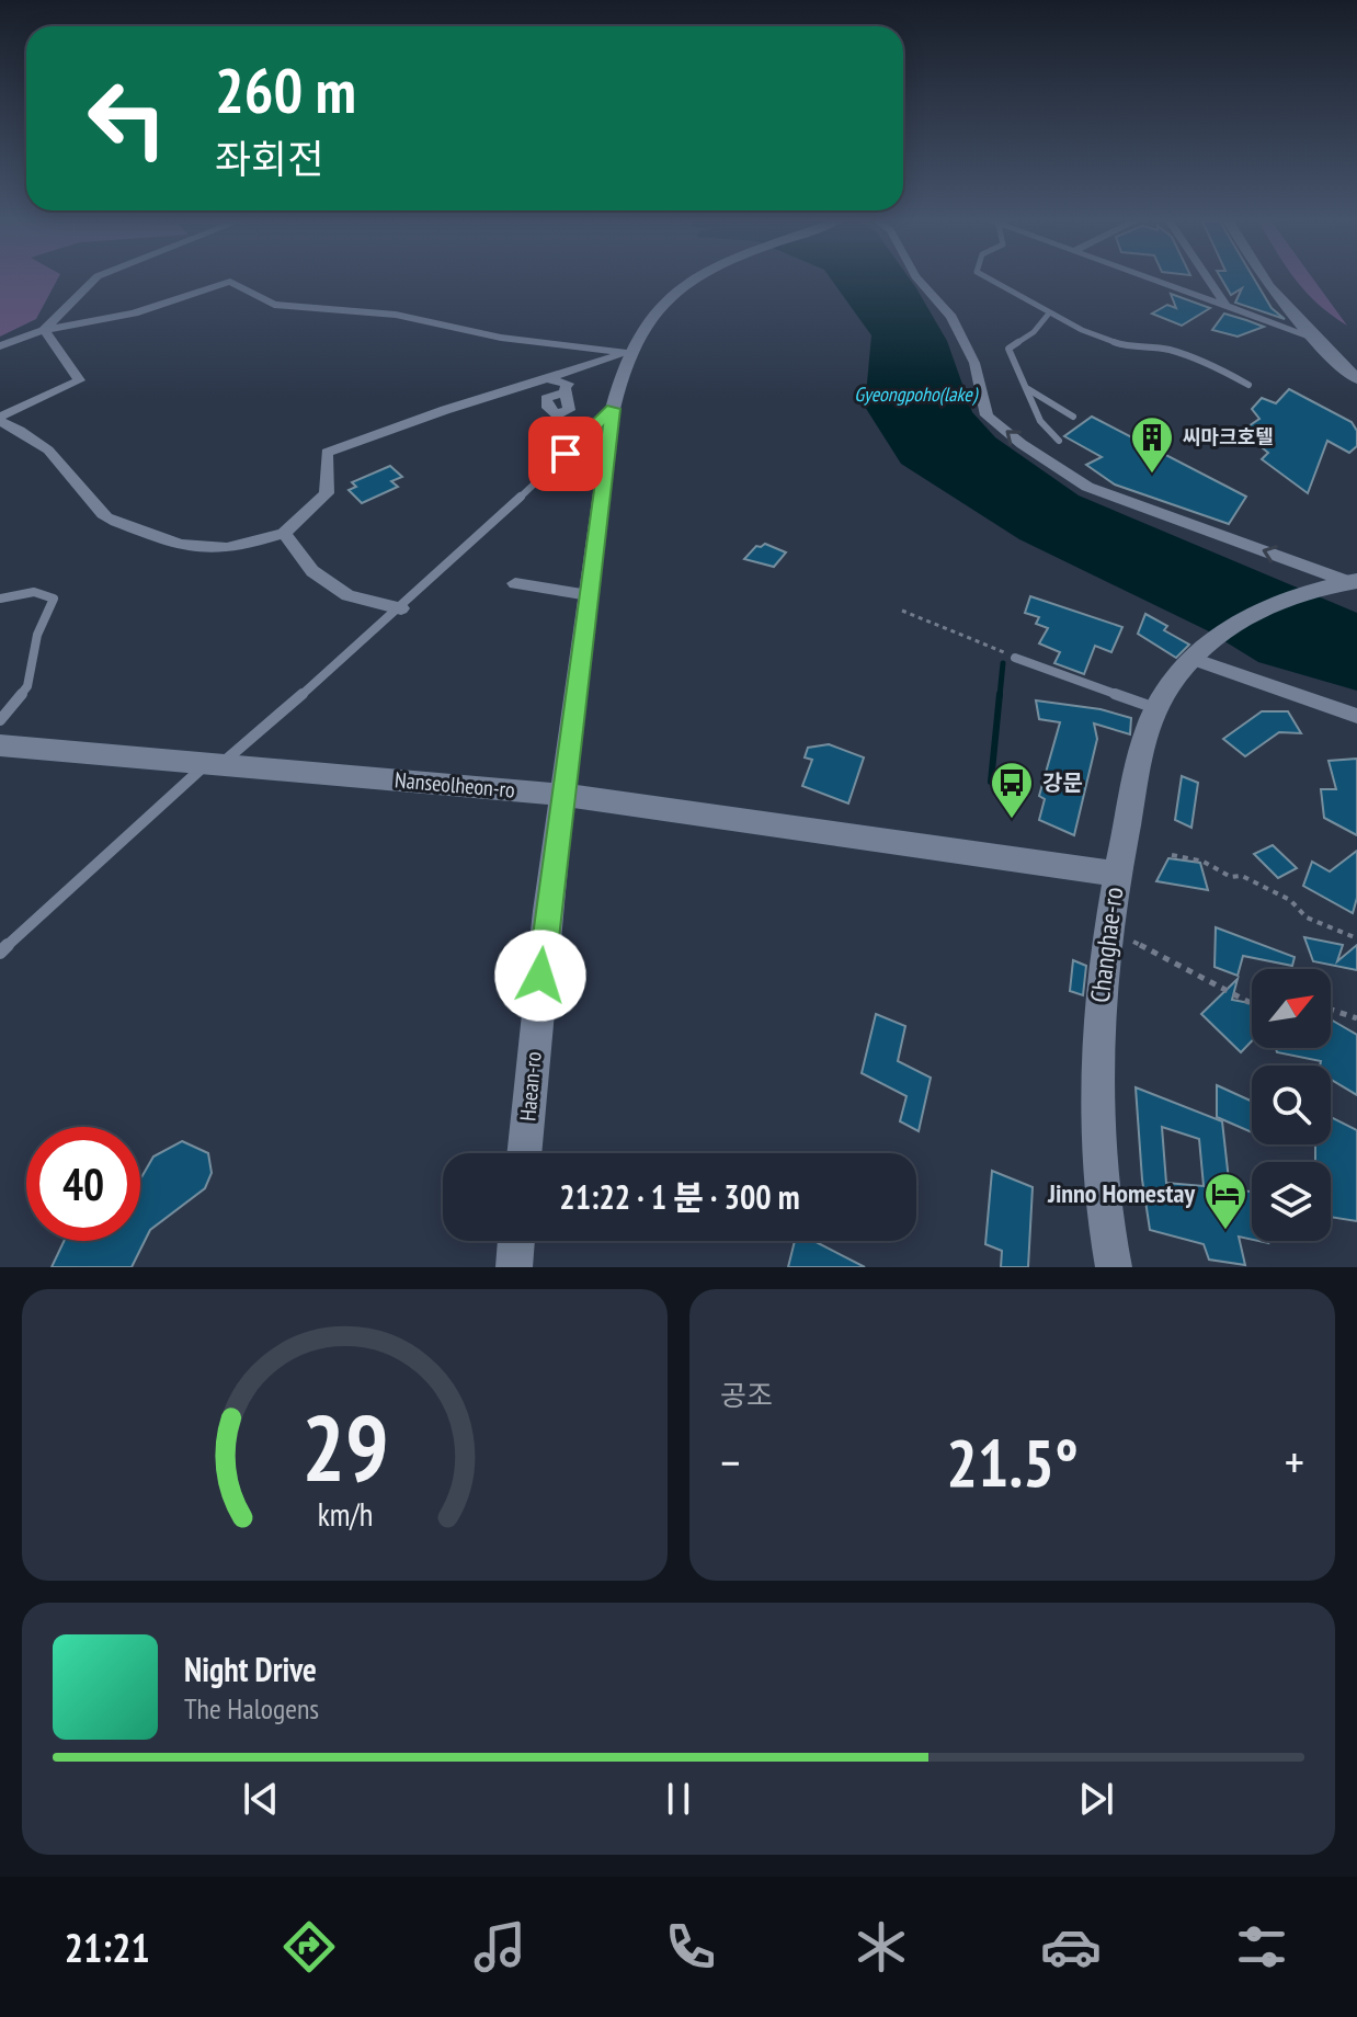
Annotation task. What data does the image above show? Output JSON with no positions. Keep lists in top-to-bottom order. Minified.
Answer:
{"streets":{"street":["Nanseolheon-ro","Changhae-ro","Haean-ro"]},"crossings":[["Nanseolheon-ro","Changhae-ro"],["Nanseolheon-ro","Haean-ro"]],"water":["Gyeongpoho(lake)"],"places":{"building":["씨마크호텔"],"bus stop":["강문"],"hotel":["Jinno Homestay"]},"north":"top right","page":{"turn":["260 m","좌회전"],"limit":"40","trip":"21:22 · 1 분 · 300 m","tile":"공조","heat":["−","21.5°","+"],"song":["Night Drive","The Halogens"],"tabs":"21:21","gauge":["29","km/h"]}}
